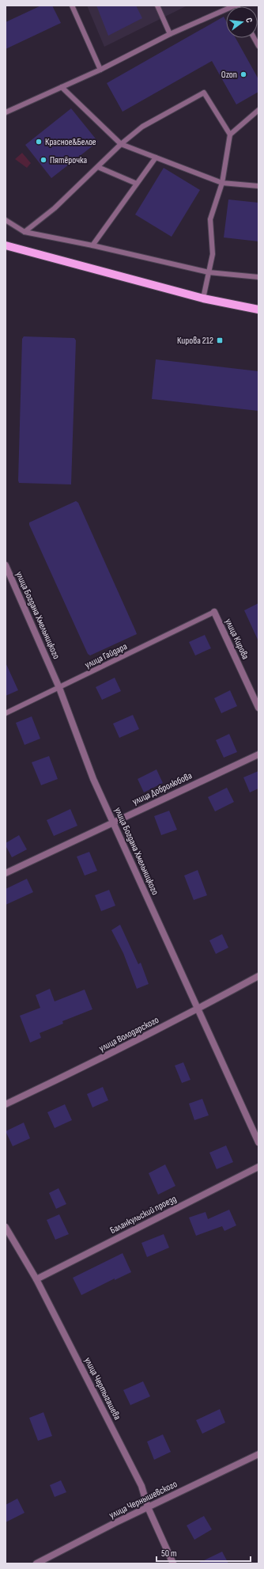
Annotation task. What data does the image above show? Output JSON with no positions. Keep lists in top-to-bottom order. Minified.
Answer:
{"streets":{"street":["улица Богдана Хмельницкого","улица Кирова","улица Добролюбова","улица Володарского","Баланкульский проезд","улица Чертыгашева","улица Чернышевского"],"lane":["улица Гайдара"]},"crossings":[["улица Богдана Хмельницкого","улица Гайдара"],["улица Богдана Хмельницкого","улица Добролюбова"],["улица Богдана Хмельницкого","улица Володарского"],["улица Кирова","улица Гайдара"],["Баланкульский проезд","улица Чертыгашева"],["улица Чертыгашева","улица Чернышевского"]],"places":{"other":["Ozon","Красное&Белое","Пятёрочка"],"transit":["Кирова 212"]},"scale_bar":"50 m","north":"right"}
